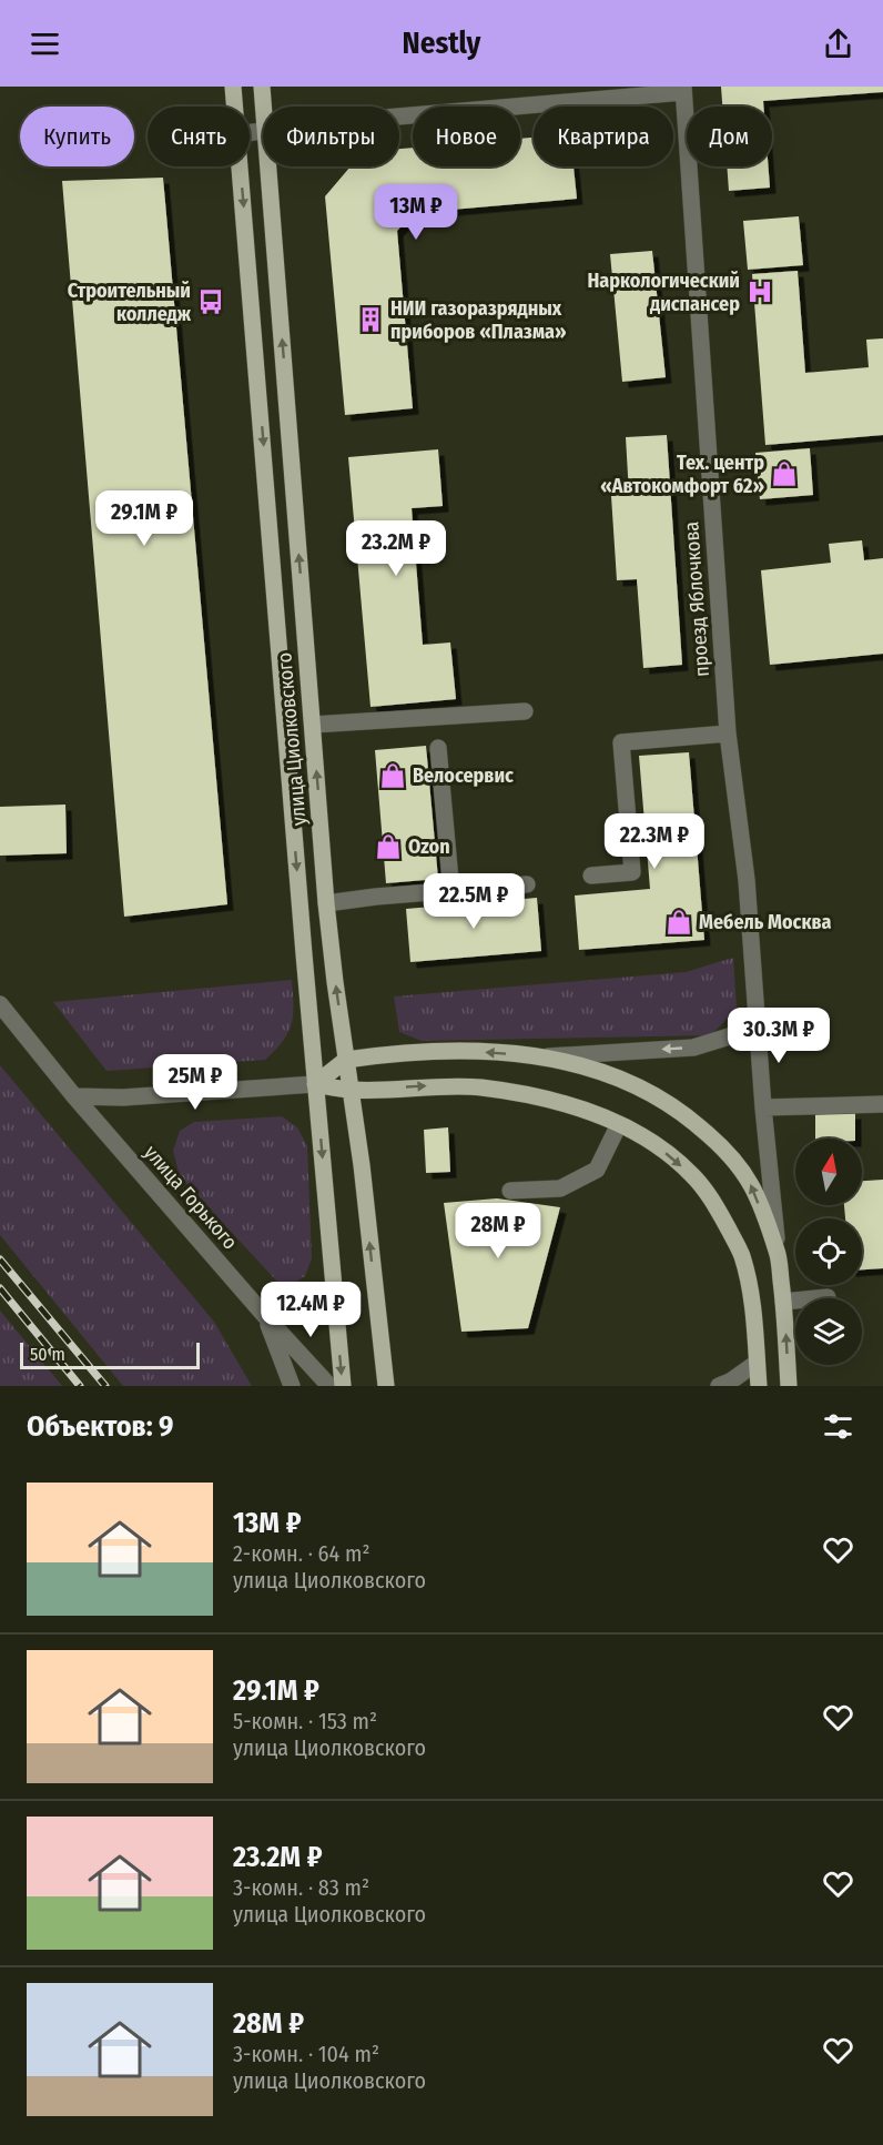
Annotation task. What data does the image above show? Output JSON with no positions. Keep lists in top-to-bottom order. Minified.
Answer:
{"streets":{"main road":["проезд Яблочкова","улица Циолковского"],"street":["улица Горького"]},"crossings":[["проезд Яблочкова","улица Циолковского"]],"places":{"hospital":["Наркологический диспансер"],"bus stop":["Строительный колледж"],"building":["НИИ газоразрядных приборов «Плазма»"],"shop":["Тех. центр «Автокомфорт 62»","Велосервис","Ozon","Мебель Москва"]},"scale_bar":"50 m","north":"top","page":{"header":"Nestly","chip":["Купить","Снять","Фильтры","Новое","Квартира","Дом"],"price":["13M ₽","29.1M ₽","23.2M ₽","22.3M ₽","22.5M ₽","30.3M ₽","25M ₽","28M ₽","12.4M ₽"],"scale":"50 m","heading":"Объектов: 9","list":[{"name":"13M ₽","note":"2-комн. · 64 m² · улица Циолковского"},{"name":"29.1M ₽","note":"5-комн. · 153 m² · улица Циолковского"},{"name":"23.2M ₽","note":"3-комн. · 83 m² · улица Циолковского"},{"name":"28M ₽","note":"3-комн. · 104 m² · улица Циолковского"}]}}
